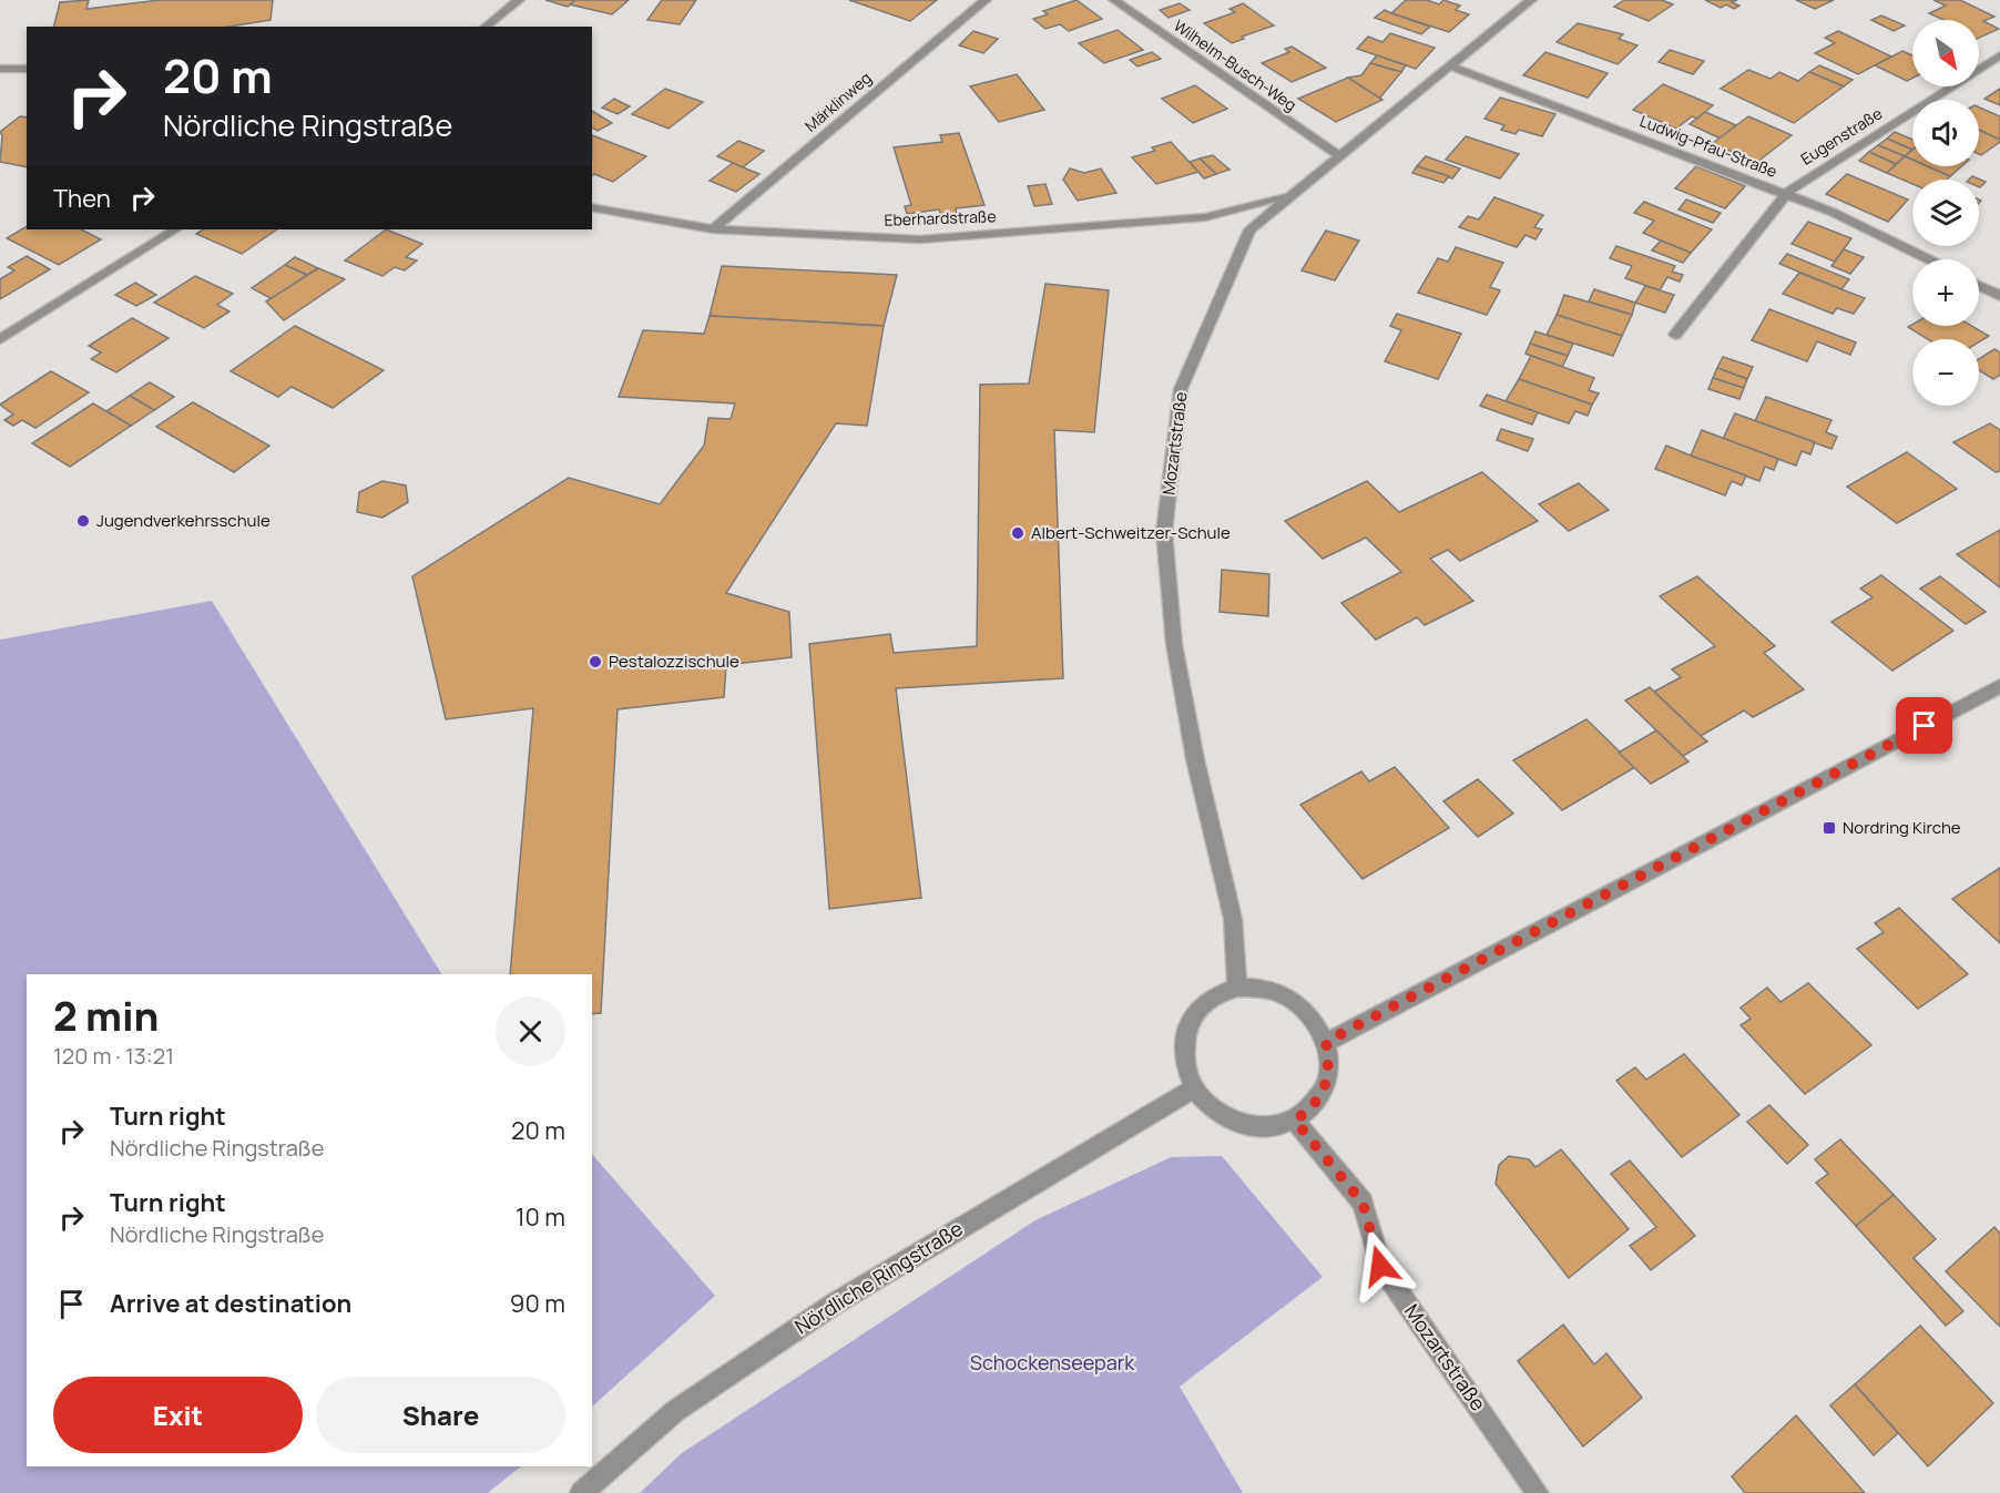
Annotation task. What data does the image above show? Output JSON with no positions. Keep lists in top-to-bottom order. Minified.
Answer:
{"streets":{"street":["Wilhelm-Busch-Weg","Märklinweg","Eugenstraße","Ludwig-Pfau-Straße","Eberhardstraße","Mozartstraße","Nördliche Ringstraße"]},"crossings":[["Wilhelm-Busch-Weg","Mozartstraße"],["Märklinweg","Eberhardstraße"],["Eugenstraße","Ludwig-Pfau-Straße"],["Ludwig-Pfau-Straße","Mozartstraße"],["Eberhardstraße","Mozartstraße"],["Mozartstraße","Nördliche Ringstraße"]],"parks":["Schockenseepark"],"places":{"other":["Jugendverkehrsschule","Albert-Schweitzer-Schule","Pestalozzischule"],"transit":["Nordring Kirche"]},"north":"bottom right","page":{"map_buttons":["+","−"],"turn":["20 m","Nördliche Ringstraße"],"then":"Then","heading":["2 min","120 m · 13:21"],"list":[{"name":"Turn right","note":"Nördliche Ringstraße","value":"20 m"},{"name":"Turn right","note":"Nördliche Ringstraße","value":"10 m"},{"name":"Arrive at destination","value":"90 m"}],"buttons":["Exit","Share"]}}
